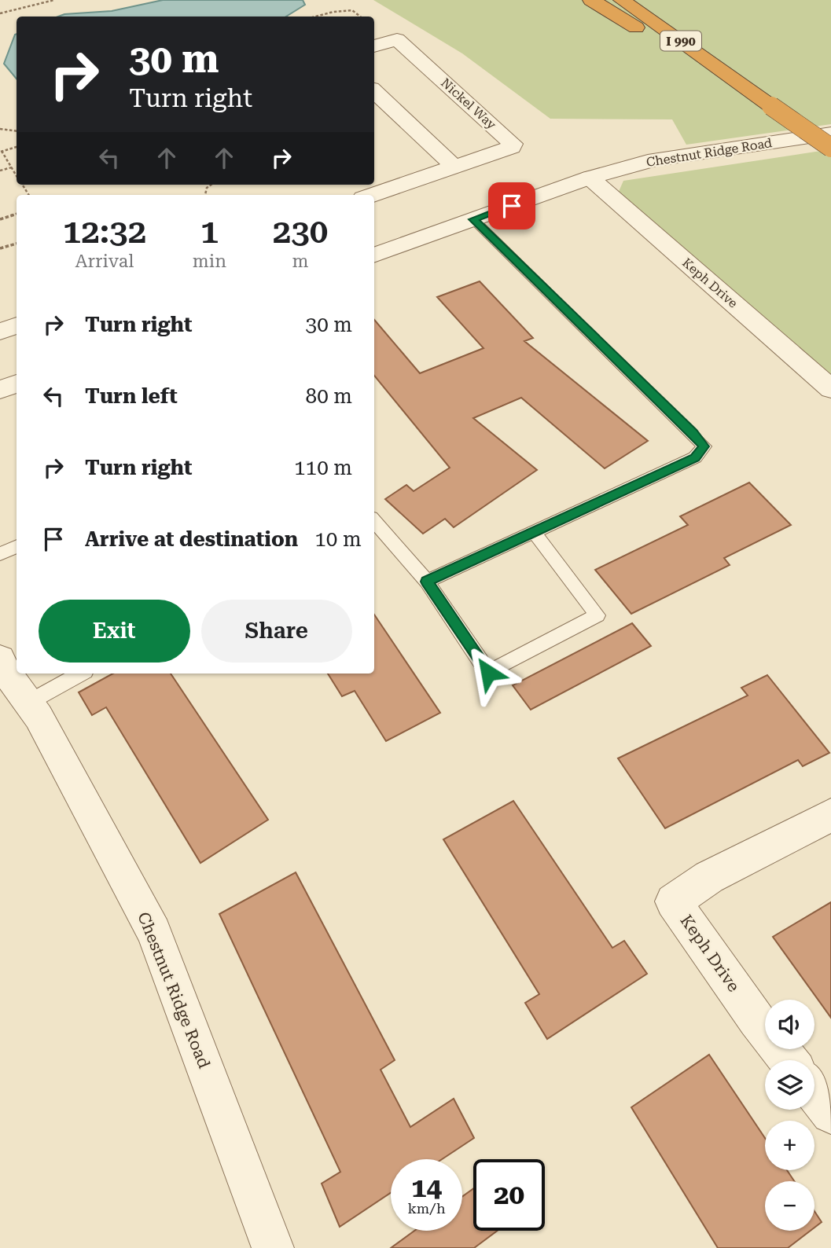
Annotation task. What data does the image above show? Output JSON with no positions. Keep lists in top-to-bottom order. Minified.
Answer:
{"streets":{"highway":["I 990"],"street":["Nickel Way","Chestnut Ridge Road","Keph Drive"]},"crossings":[["Chestnut Ridge Road","Keph Drive"]],"page":{"turn":["30 m","Turn right"],"eta":["12:32","Arrival","1","min","230","m"],"list":[{"name":"Turn right","value":"30 m"},{"name":"Turn left","value":"80 m"},{"name":"Turn right","value":"110 m"},{"name":"Arrive at destination","value":"10 m"}],"buttons":["Exit","Share"],"map_buttons":["+","−"],"speed":"14 km/h","limit":"20"}}
